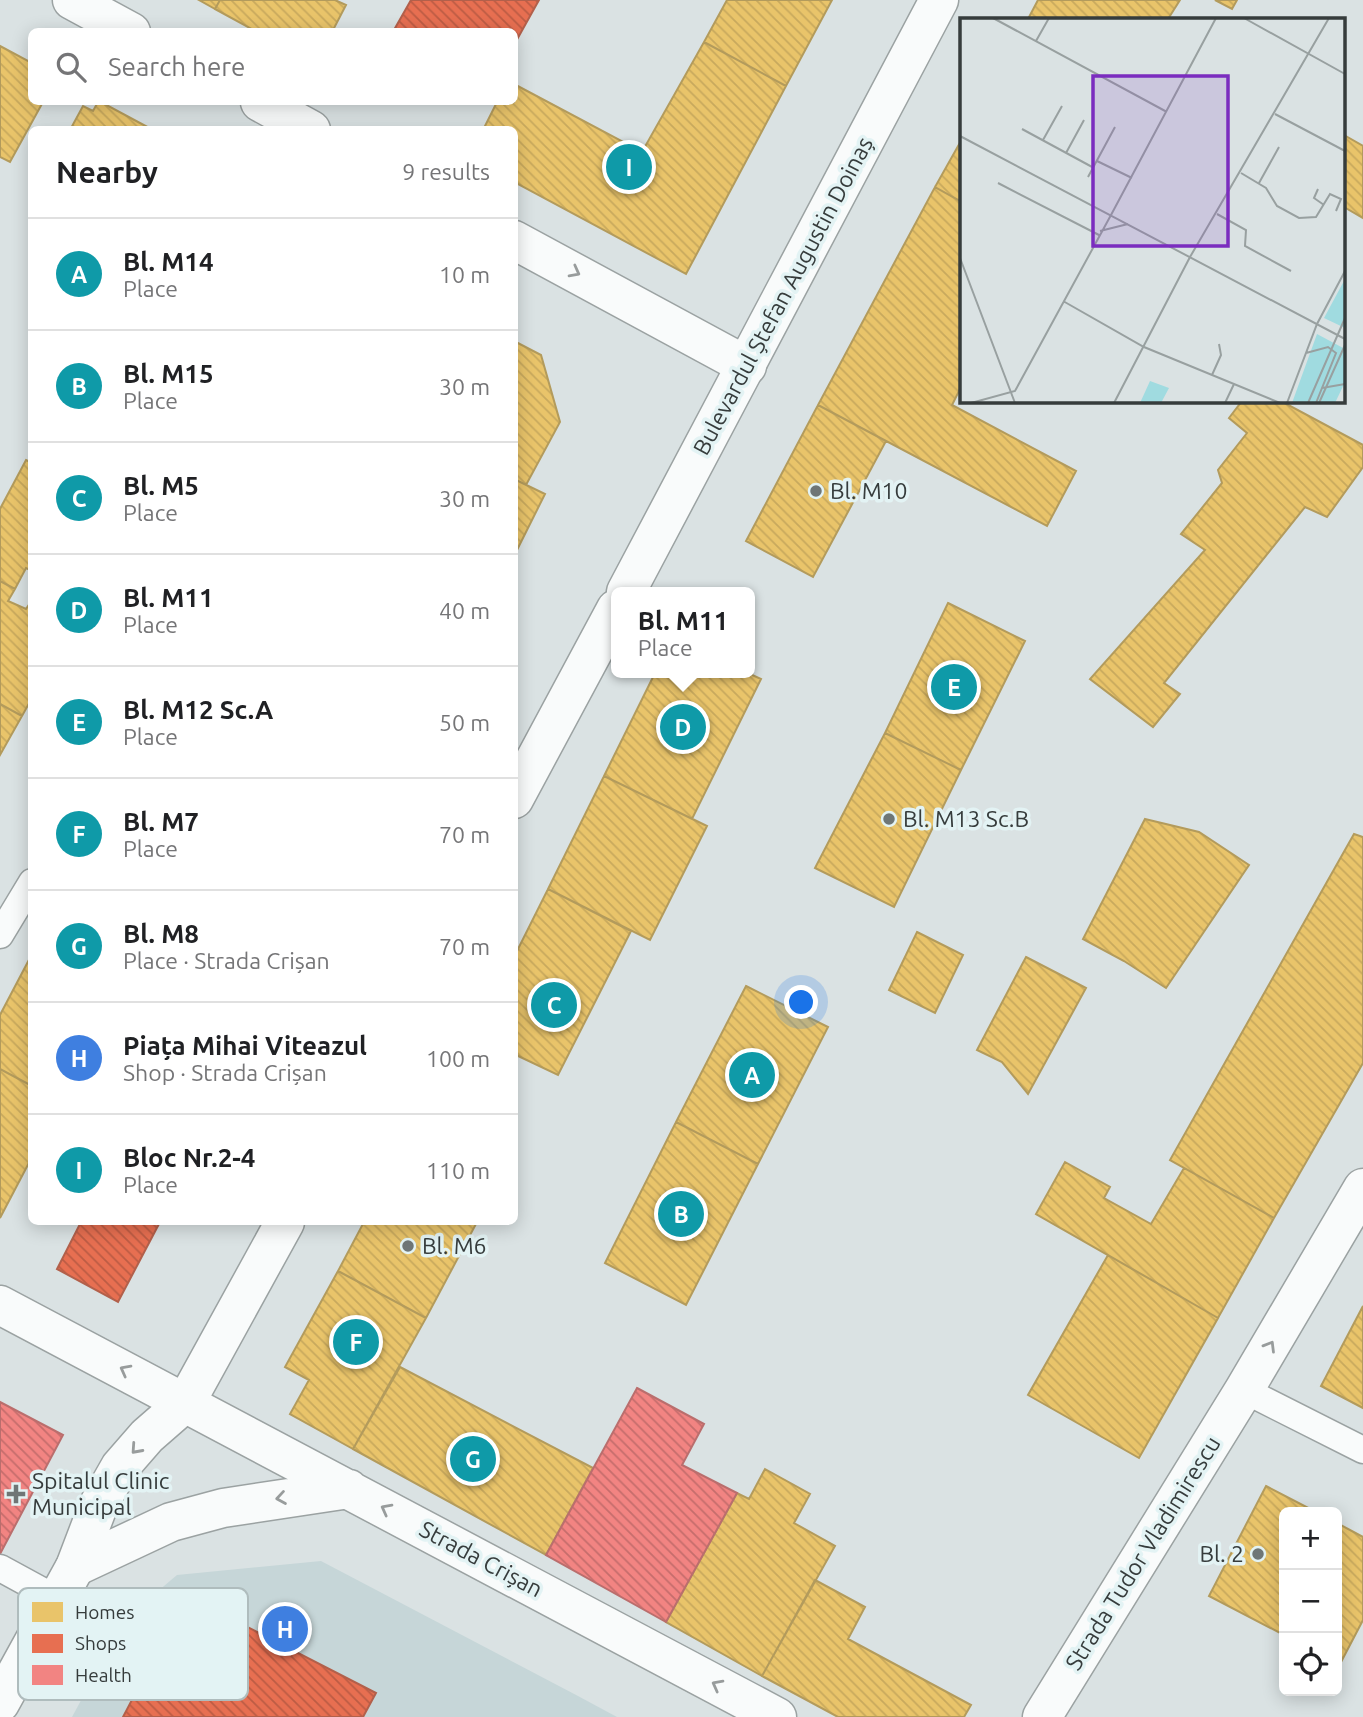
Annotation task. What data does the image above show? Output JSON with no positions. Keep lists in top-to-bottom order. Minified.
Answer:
{"streets":{"main road":["Bulevardul Ștefan Augustin Doinaș","Strada Tudor Vladimirescu","Strada Crișan"]},"one_way":["Strada Tudor Vladimirescu","Strada Crișan"],"places":{"other":["Bl. M10","Bl. M13 Sc.B","Bl. M6","Bl. 2"],"health":["Spitalul Clinic Municipal"]},"legend":["Homes","Shops","Health"],"page":{"search":"Search here","heading":["Nearby","9 results"],"pins":["I","E","D","C","A","B","F","G","H"],"list":[{"mark":"A","name":"Bl. M14","note":"Place","value":"10 m"},{"mark":"B","name":"Bl. M15","note":"Place","value":"30 m"},{"mark":"C","name":"Bl. M5","note":"Place","value":"30 m"},{"mark":"D","name":"Bl. M11","note":"Place","value":"40 m"},{"mark":"E","name":"Bl. M12 Sc.A","note":"Place","value":"50 m"},{"mark":"F","name":"Bl. M7","note":"Place","value":"70 m"},{"mark":"G","name":"Bl. M8","note":"Place · Strada Crișan","value":"70 m"},{"mark":"H","name":"Piața Mihai Viteazul","note":"Shop · Strada Crișan","value":"100 m"},{"mark":"I","name":"Bloc Nr.2-4","note":"Place","value":"110 m"}],"popup":["Bl. M11","Place"],"map_buttons":["+","−"]}}
